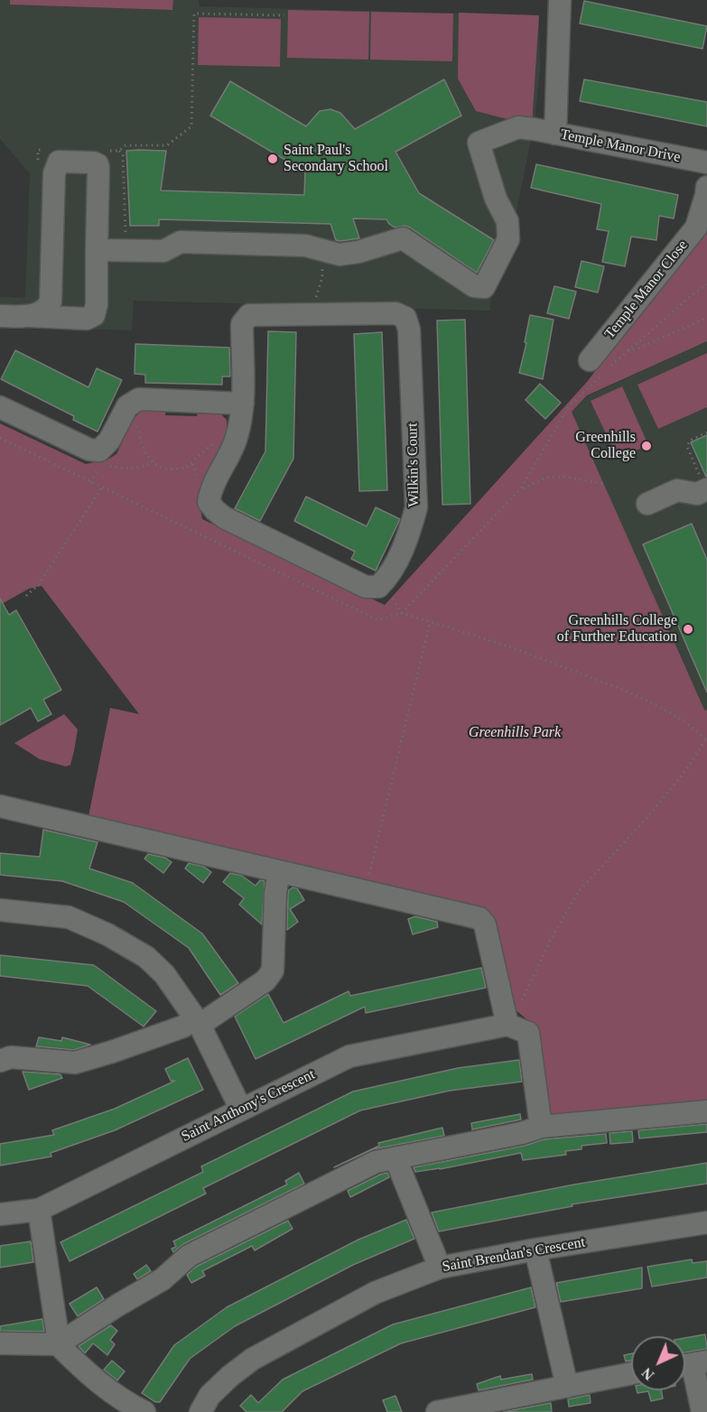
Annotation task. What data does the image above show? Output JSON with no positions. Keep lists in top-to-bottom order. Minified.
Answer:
{"streets":{"street":["Temple Manor Drive","Temple Manor Close","Wilkin's Court","Saint Anthony's Crescent","Saint Brendan's Crescent"]},"parks":["Greenhills Park"],"places":["Saint Paul's Secondary School","Greenhills College","Greenhills College of Further Education"],"north":"bottom left"}
